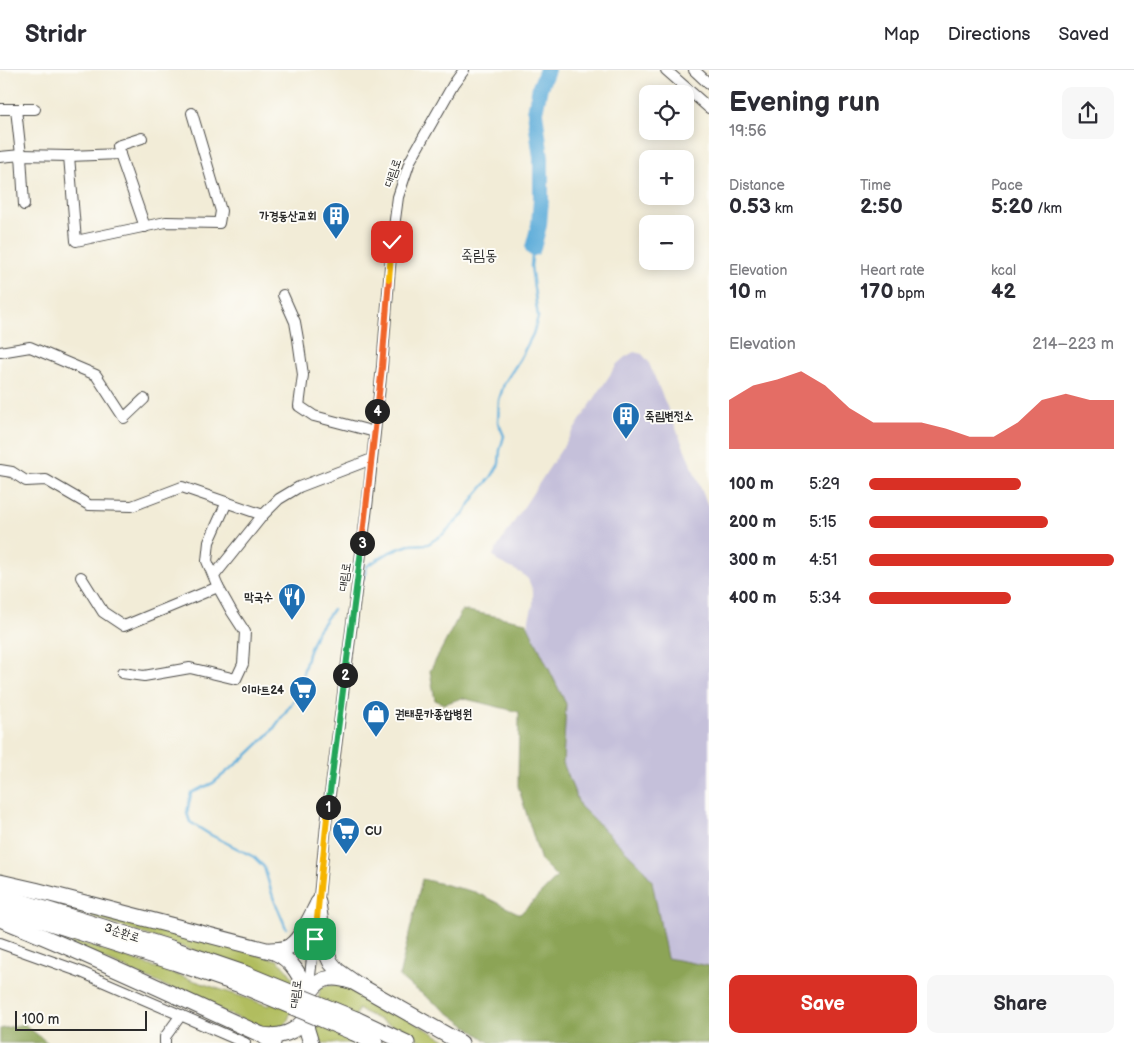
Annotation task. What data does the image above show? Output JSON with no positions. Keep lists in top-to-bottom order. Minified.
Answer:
{"streets":{"highway":["3순환로"],"street":["대림로"]},"districts":["죽림동"],"places":{"building":["가경동산교회","죽림변전소"],"restaurant":["막국수"],"supermarket":["이마트24","CU"],"shop":["권태문카종합병원"]},"scale_bar":"100 m","page":{"header":"Stridr","nav":["Map","Directions","Saved"],"heading":["Evening run","19:56"],"map_buttons":["+","−"],"stats":[["Distance","0.53 km"],["Time","2:50"],["Pace","5:20 /km"],["Elevation","10 m"],["Heart rate","170 bpm"],["kcal","42"]],"chart":["Elevation","214–223 m"],"pins":["4","3","2","1"],"list":[{"name":"100 m","note":"5:29"},{"name":"200 m","note":"5:15"},{"name":"300 m","note":"4:51"},{"name":"400 m","note":"5:34"}],"buttons":["Save","Share"],"scale":"100 m"}}
